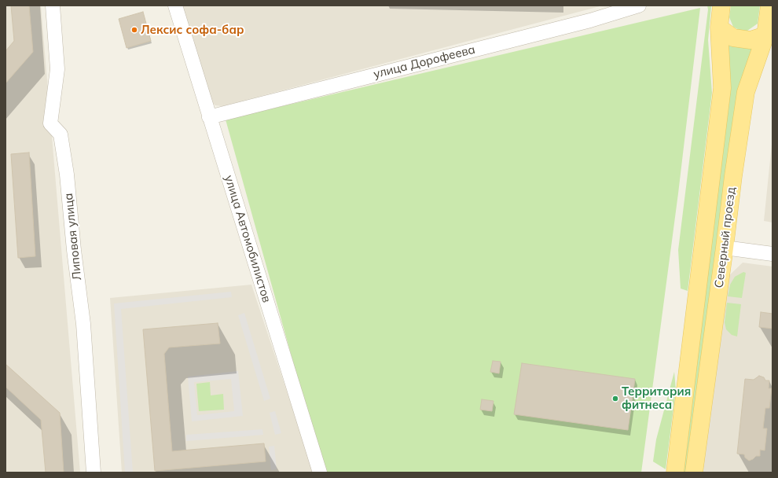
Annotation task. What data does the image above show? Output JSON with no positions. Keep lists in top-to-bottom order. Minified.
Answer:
{"streets":{"main road":["Северный проезд"],"street":["улица Дорофеева","Липовая улица","улица Автомобилистов"]},"crossings":[["улица Дорофеева","улица Автомобилистов"]],"places":["Лексис софа-бар","Территория фитнеса"]}
